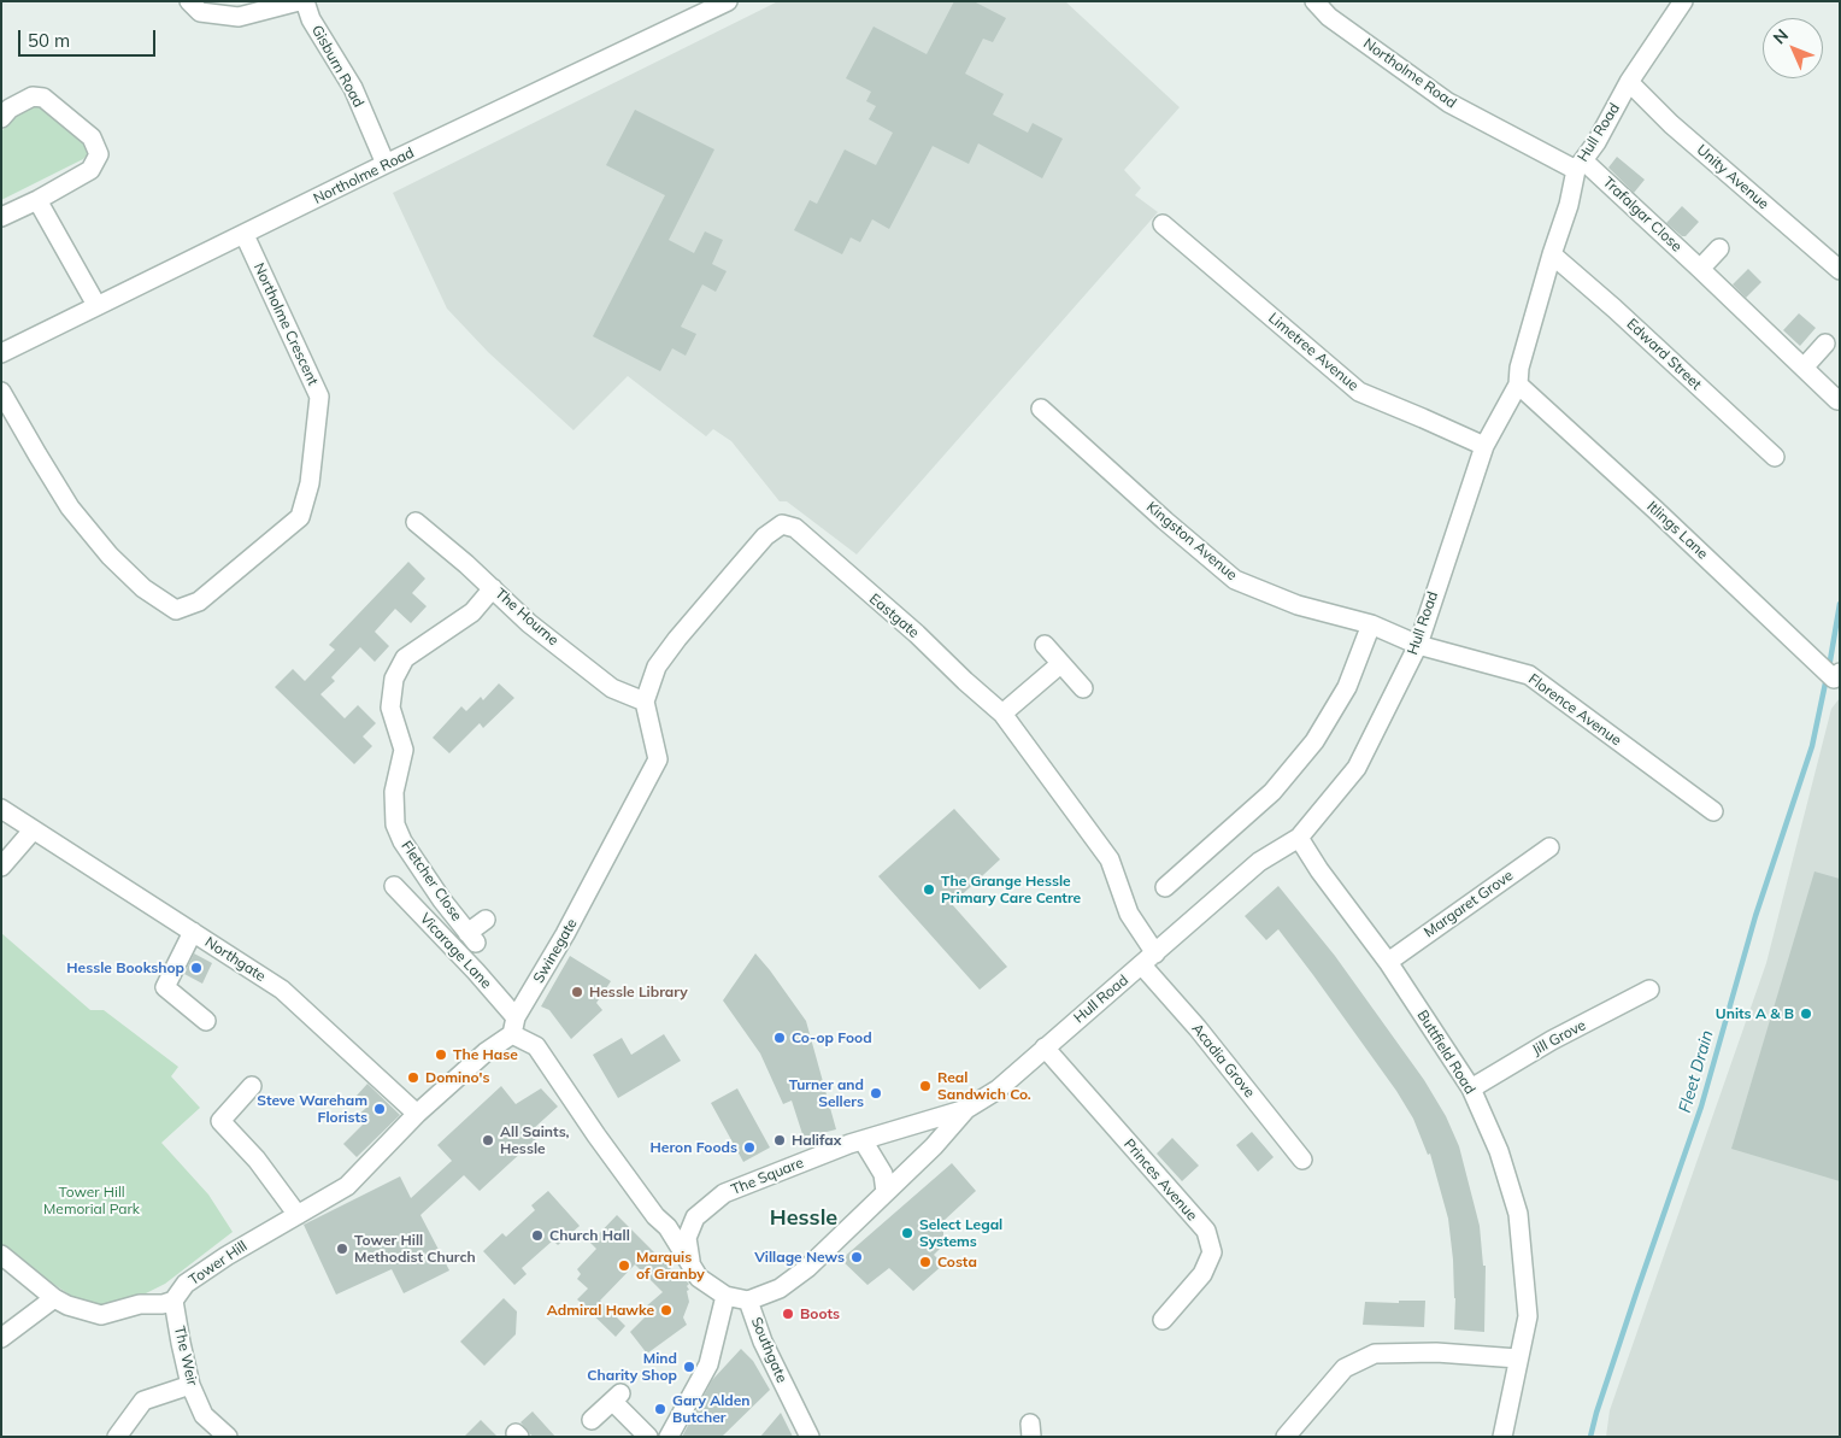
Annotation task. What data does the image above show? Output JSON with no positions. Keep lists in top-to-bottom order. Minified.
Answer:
{"streets":{"street":["Gisburn Road","Northolme Road","Hull Road","Unity Avenue","Trafalgar Close","Northolme Crescent","Limetree Avenue","Edward Street","Itlings Lane","Kingston Avenue","Eastgate","The Hourne","Florence Avenue","Fletcher Close","Margaret Grove","Vicarage Lane","Swinegate","Northgate","Jill Grove","Buttfield Road","Acadia Grove","The Square","Princes Avenue","Tower Hill","Southgate","The Weir"]},"crossings":[["Gisburn Road","Northolme Road"],["Northolme Road","Hull Road"],["Northolme Road","Trafalgar Close"],["Northolme Road","Northolme Crescent"],["Hull Road","Unity Avenue"],["Hull Road","Trafalgar Close"],["Hull Road","Limetree Avenue"],["Hull Road","Edward Street"],["Hull Road","Itlings Lane"],["Hull Road","Kingston Avenue"],["Hull Road","Eastgate"],["Hull Road","Florence Avenue"],["Hull Road","Buttfield Road"],["Hull Road","Acadia Grove"],["Hull Road","The Square"],["Hull Road","Princes Avenue"],["Kingston Avenue","Florence Avenue"],["Eastgate","The Hourne"],["Eastgate","Swinegate"],["The Hourne","Fletcher Close"],["The Hourne","Swinegate"],["Margaret Grove","Buttfield Road"],["Vicarage Lane","Swinegate"],["Vicarage Lane","Southgate"],["Swinegate","Northgate"],["Swinegate","Tower Hill"],["Swinegate","Southgate"],["Northgate","Tower Hill"],["Jill Grove","Buttfield Road"],["Tower Hill","The Weir"]],"districts":["Hessle"],"water":["Fleet Drain"],"parks":["Tower Hill Memorial Park"],"places":["The Grange Hessle Primary Care Centre","Hessle Bookshop","Hessle Library","Units A & B","Co-op Food","The Hase","Domino's","Real Sandwich Co.","Turner and Sellers","Steve Wareham Florists","All Saints, Hessle","Halifax","Heron Foods","Select Legal Systems","Church Hall","Tower Hill Methodist Church","Village News","Costa","Marquis of Granby","Admiral Hawke","Boots","Mind Charity Shop","Gary Alden Butcher"],"scale_bar":"50 m","north":"top left"}
